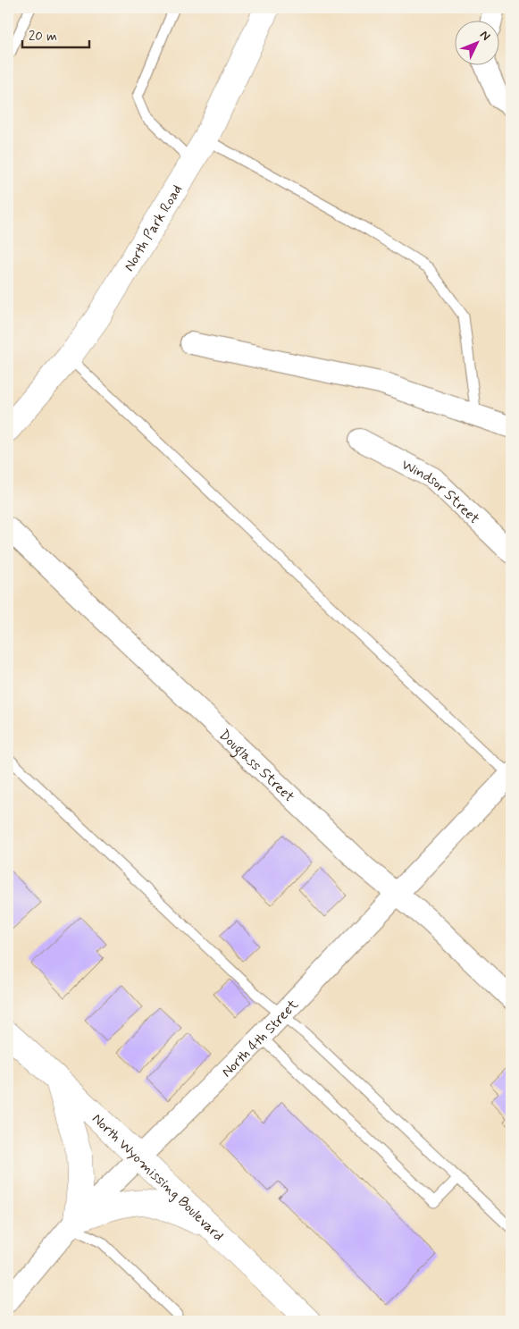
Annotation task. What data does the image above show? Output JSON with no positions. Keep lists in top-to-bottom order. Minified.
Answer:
{"streets":{"street":["North Park Road","Windsor Street","Douglass Street","North 4th Street","North Wyomissing Boulevard"]},"crossings":[["Douglass Street","North 4th Street"],["North 4th Street","North Wyomissing Boulevard"]],"scale_bar":"20 m","north":"top right"}
